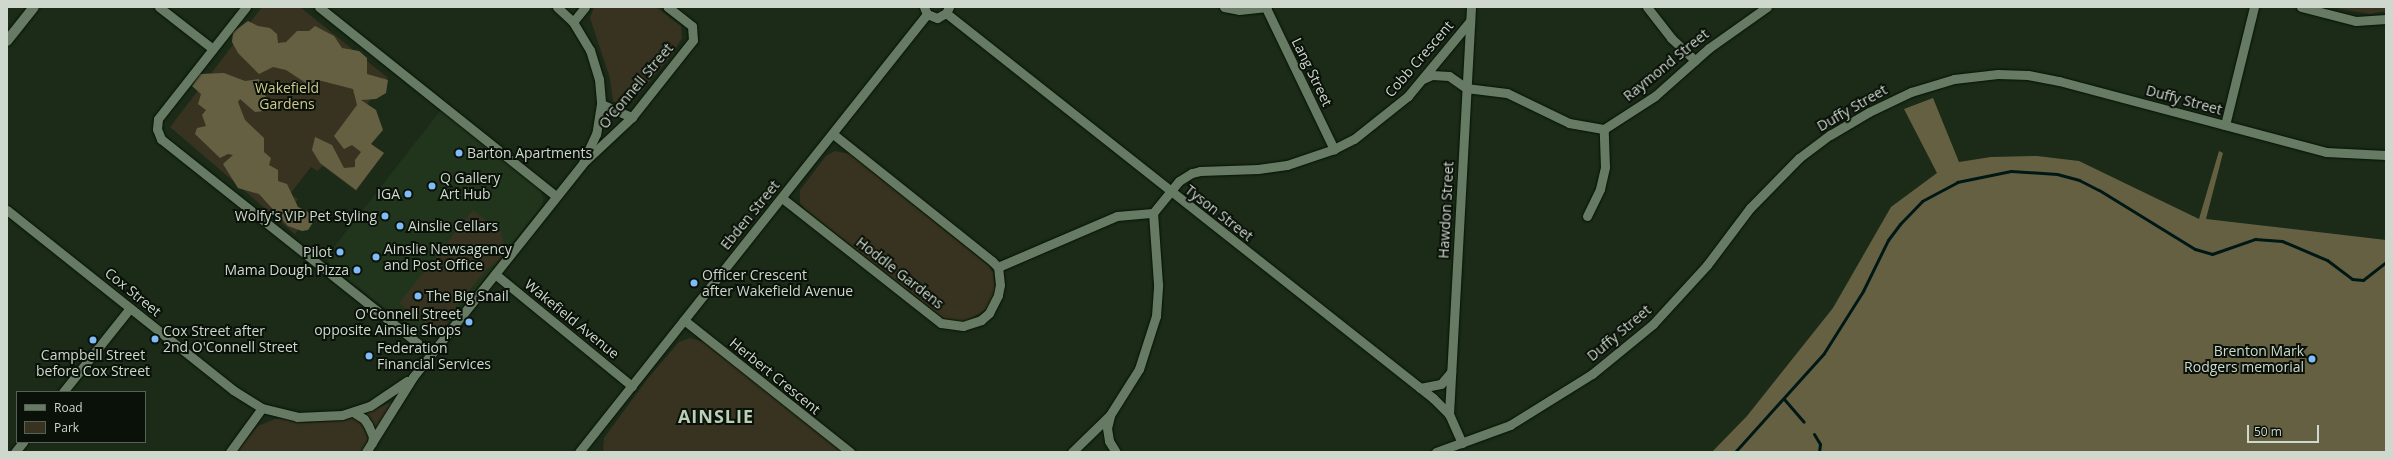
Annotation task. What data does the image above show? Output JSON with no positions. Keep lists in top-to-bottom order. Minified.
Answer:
{"streets":{"street":["Cobb Crescent","Raymond Street","Lang Street","O'Connell Street","Duffy Street","Hawdon Street","Tyson Street","Ebden Street","Hoddle Gardens","Cox Street","Wakefield Avenue","Herbert Crescent"]},"crossings":[["Cobb Crescent","Lang Street"],["Cobb Crescent","Hawdon Street"],["Cobb Crescent","Tyson Street"],["O'Connell Street","Cox Street"],["O'Connell Street","Wakefield Avenue"],["Duffy Street","Tyson Street"],["Hawdon Street","Tyson Street"],["Ebden Street","Hoddle Gardens"],["Ebden Street","Wakefield Avenue"],["Ebden Street","Herbert Crescent"]],"districts":["AINSLIE"],"parks":["Wakefield Gardens"],"places":["Barton Apartments","Q Gallery Art Hub","IGA","Wolfy's VIP Pet Styling","Ainslie Cellars","Pilot","Ainslie Newsagency and Post Office","Mama Dough Pizza","Officer Crescent after Wakefield Avenue","The Big Snail","O'Connell Street opposite Ainslie Shops","Cox Street after 2nd O'Connell Street","Campbell Street before Cox Street","Federation Financial Services","Brenton Mark Rodgers memorial"],"legend":["Road","Park"],"scale_bar":"50 m"}
